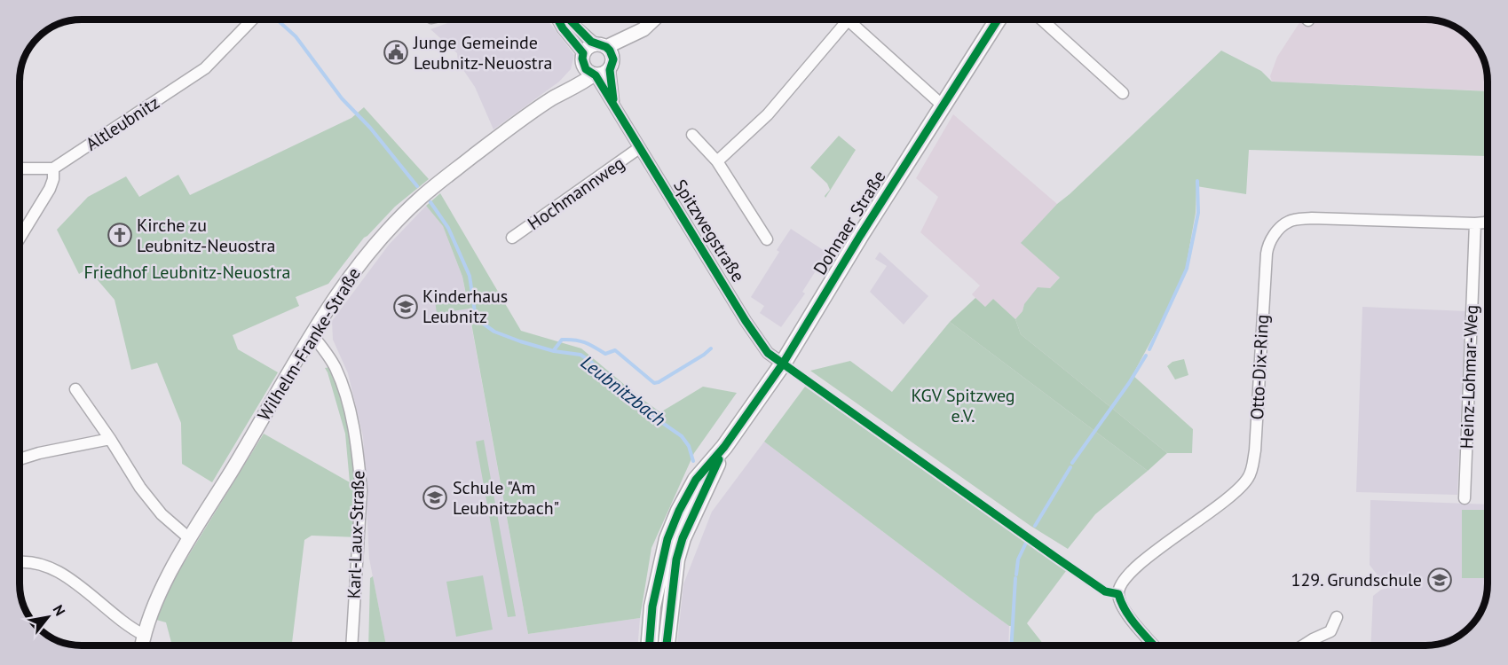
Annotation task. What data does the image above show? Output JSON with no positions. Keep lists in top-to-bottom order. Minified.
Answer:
{"streets":{"main road":["Dohnaer Straße"],"street":["Altleubnitz","Hochmannweg","Spitzwegstraße","Wilhelm-Franke-Straße","Otto-Dix-Ring","Heinz-Lohmar-Weg","Karl-Laux-Straße"]},"crossings":[["Hochmannweg","Spitzwegstraße"],["Dohnaer Straße","Spitzwegstraße"],["Spitzwegstraße","Wilhelm-Franke-Straße"],["Wilhelm-Franke-Straße","Karl-Laux-Straße"],["Otto-Dix-Ring","Heinz-Lohmar-Weg"]],"water":["Leubnitzbach"],"parks":["Friedhof Leubnitz-Neuostra","KGV Spitzweg e.V."],"places":{"public building":["Junge Gemeinde Leubnitz-Neuostra"],"church":["Kirche zu Leubnitz-Neuostra"],"school or university":["Kinderhaus Leubnitz","Schule \"Am Leubnitzbach\"","129. Grundschule"]},"north":"top right"}
